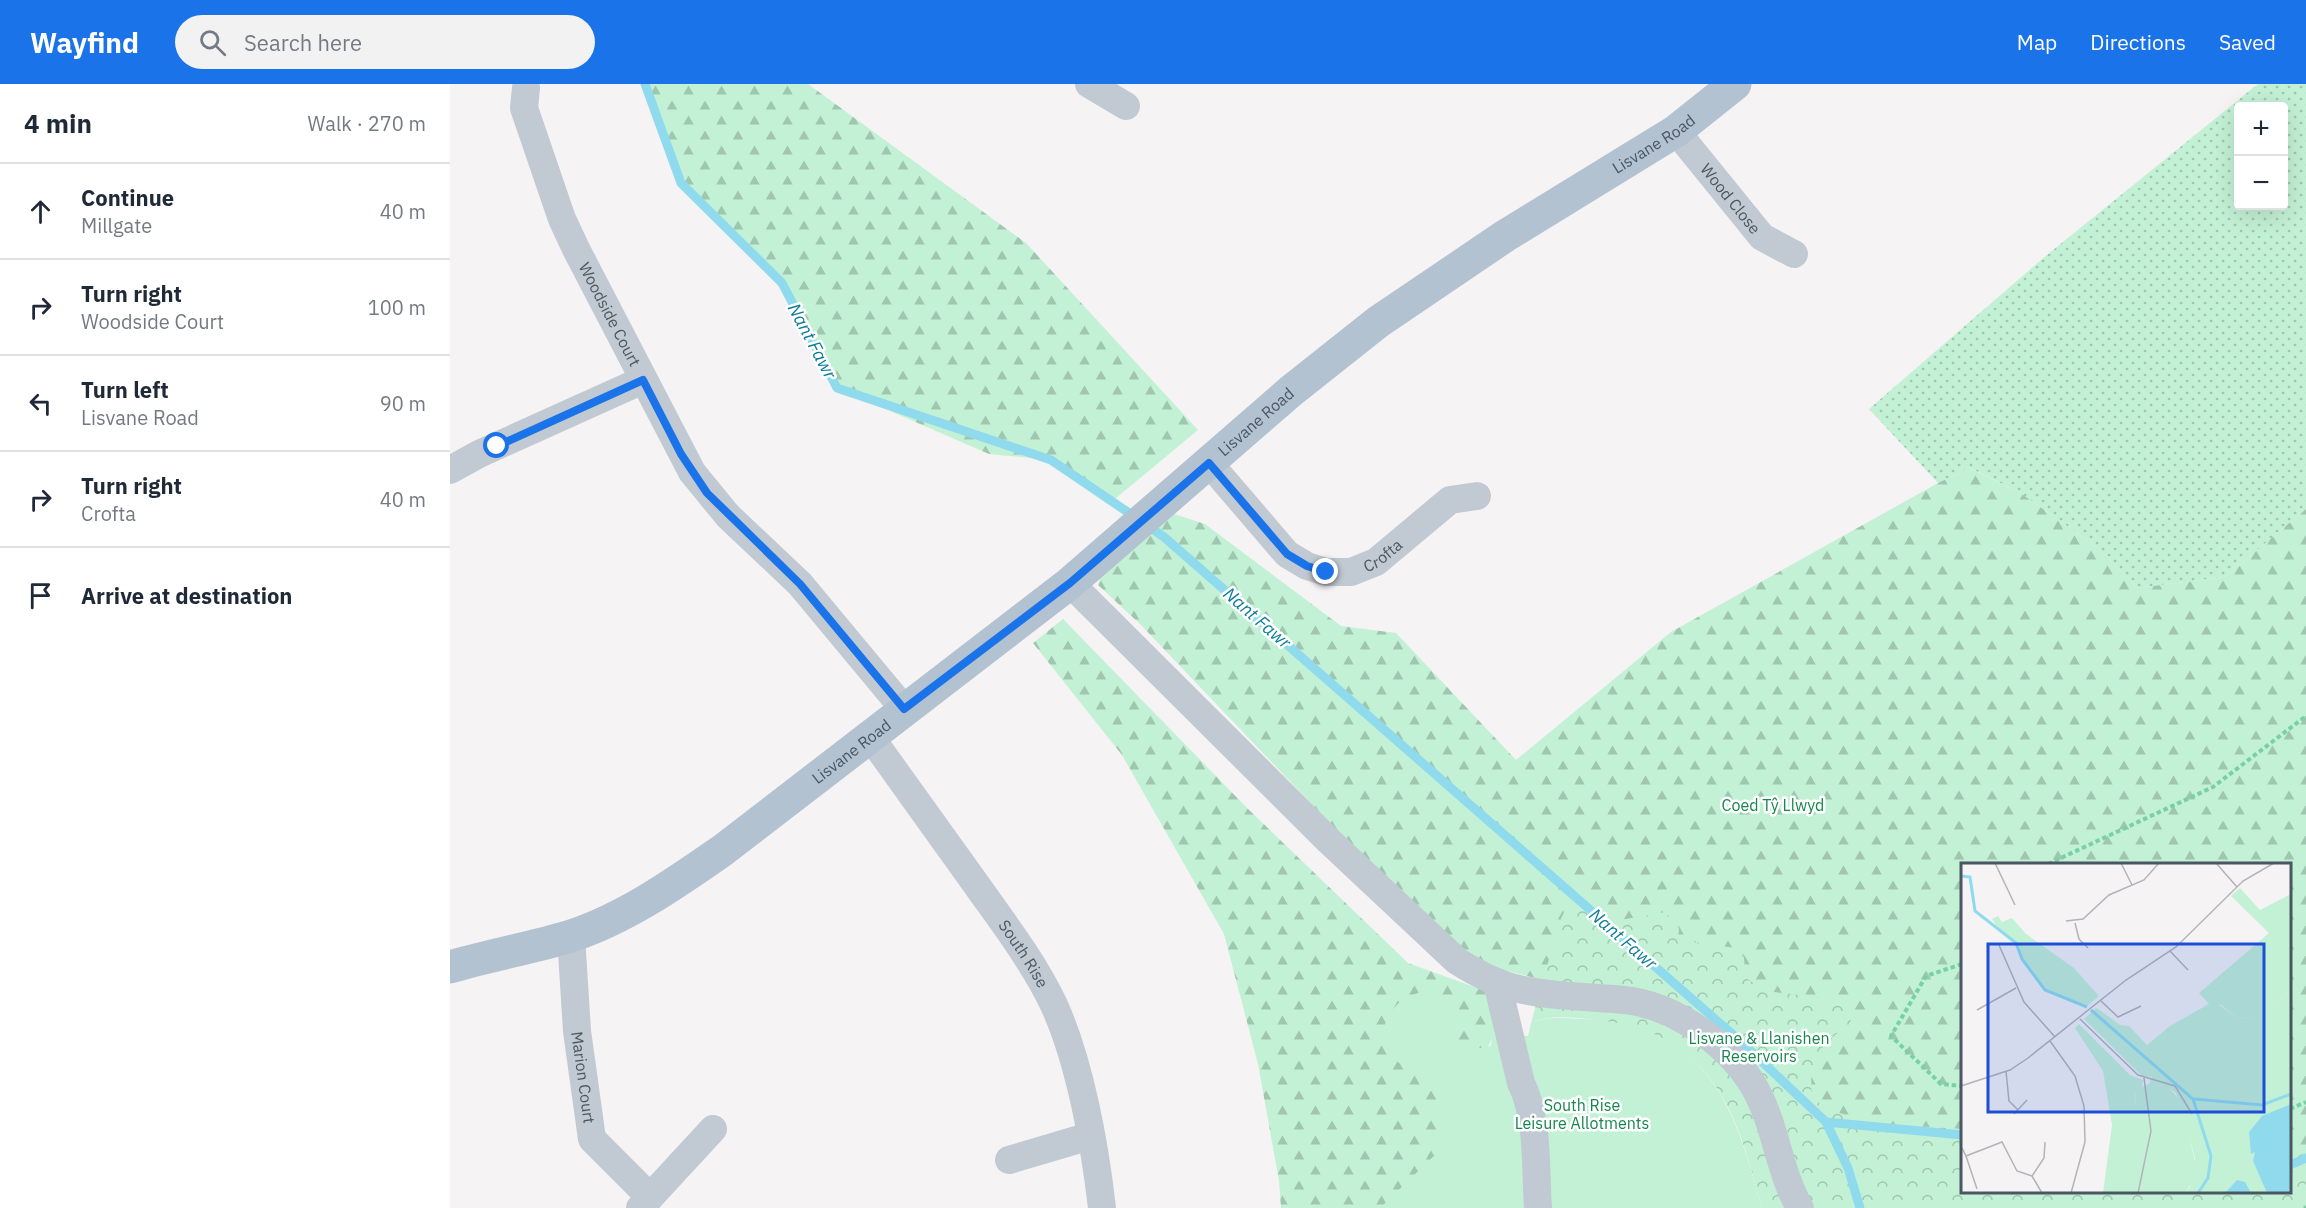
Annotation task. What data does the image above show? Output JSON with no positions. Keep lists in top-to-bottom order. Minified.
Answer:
{"streets":{"main road":["Lisvane Road"],"street":["Wood Close","Woodside Court","Crofta","South Rise","Marion Court"]},"crossings":[["Lisvane Road","Wood Close"],["Lisvane Road","Woodside Court"],["Lisvane Road","Crofta"],["Lisvane Road","South Rise"],["Lisvane Road","Marion Court"]],"water":["Nant Fawr"],"parks":["Coed Tŷ Llwyd","Lisvane & Llanishen Reservoirs","South Rise Leisure Allotments"],"page":{"header":"Wayfind","search":"Search here","nav":["Map","Directions","Saved"],"heading":["4 min","Walk · 270 m"],"map_buttons":["+","−"],"list":[["Continue","Millgate","40 m"],["Turn right","Woodside Court","100 m"],["Turn left","Lisvane Road","90 m"],["Turn right","Crofta","40 m"],"Arrive at destination"]}}
